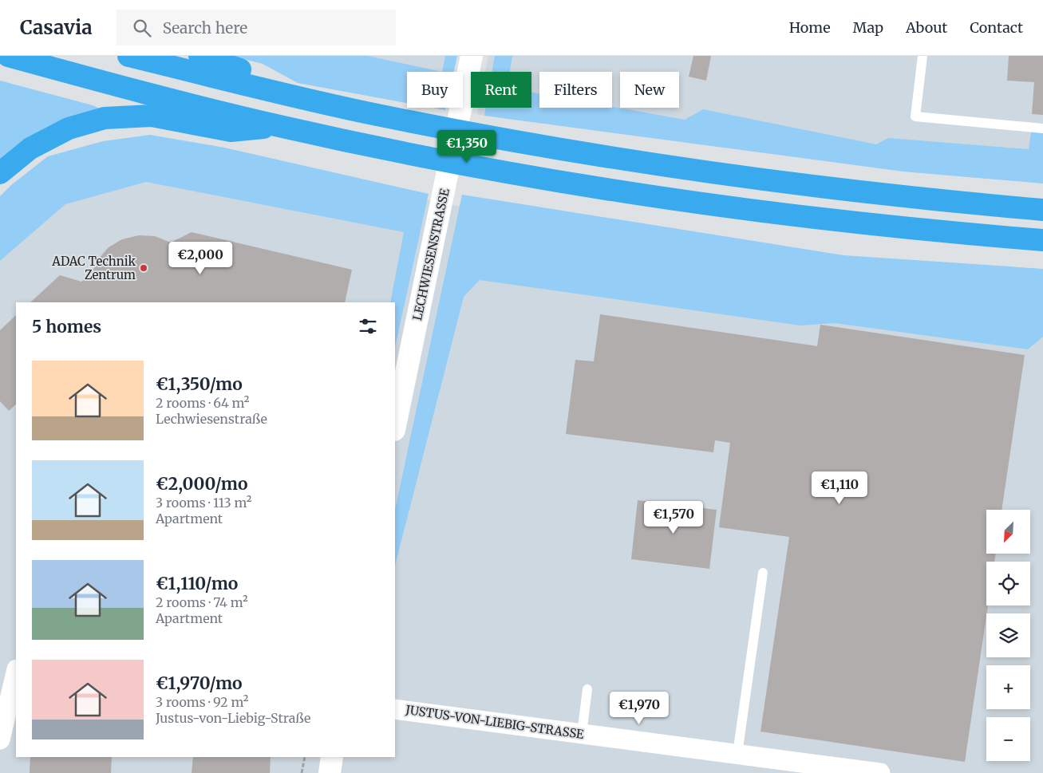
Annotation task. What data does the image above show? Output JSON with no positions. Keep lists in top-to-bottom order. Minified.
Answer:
{"streets":{"street":["LECHWIESENSTRASSE","JUSTUS-VON-LIEBIG-STRASSE"]},"places":["ADAC Technik Zentrum"],"north":"bottom left","page":{"header":"Casavia","search":"Search here","nav":["Home","Map","About","Contact"],"chip":["Buy","Rent","Filters","New"],"price":["€1,350","€2,000","€1,110","€1,570","€1,970"],"heading":"5 homes","list":[{"name":"€1,350/mo","note":"2 rooms · 64 m² · Lechwiesenstraße"},{"name":"€2,000/mo","note":"3 rooms · 113 m² · Apartment"},{"name":"€1,110/mo","note":"2 rooms · 74 m² · Apartment"},{"name":"€1,970/mo","note":"3 rooms · 92 m² · Justus-von-Liebig-Straße"}],"map_buttons":["+","−"]}}
